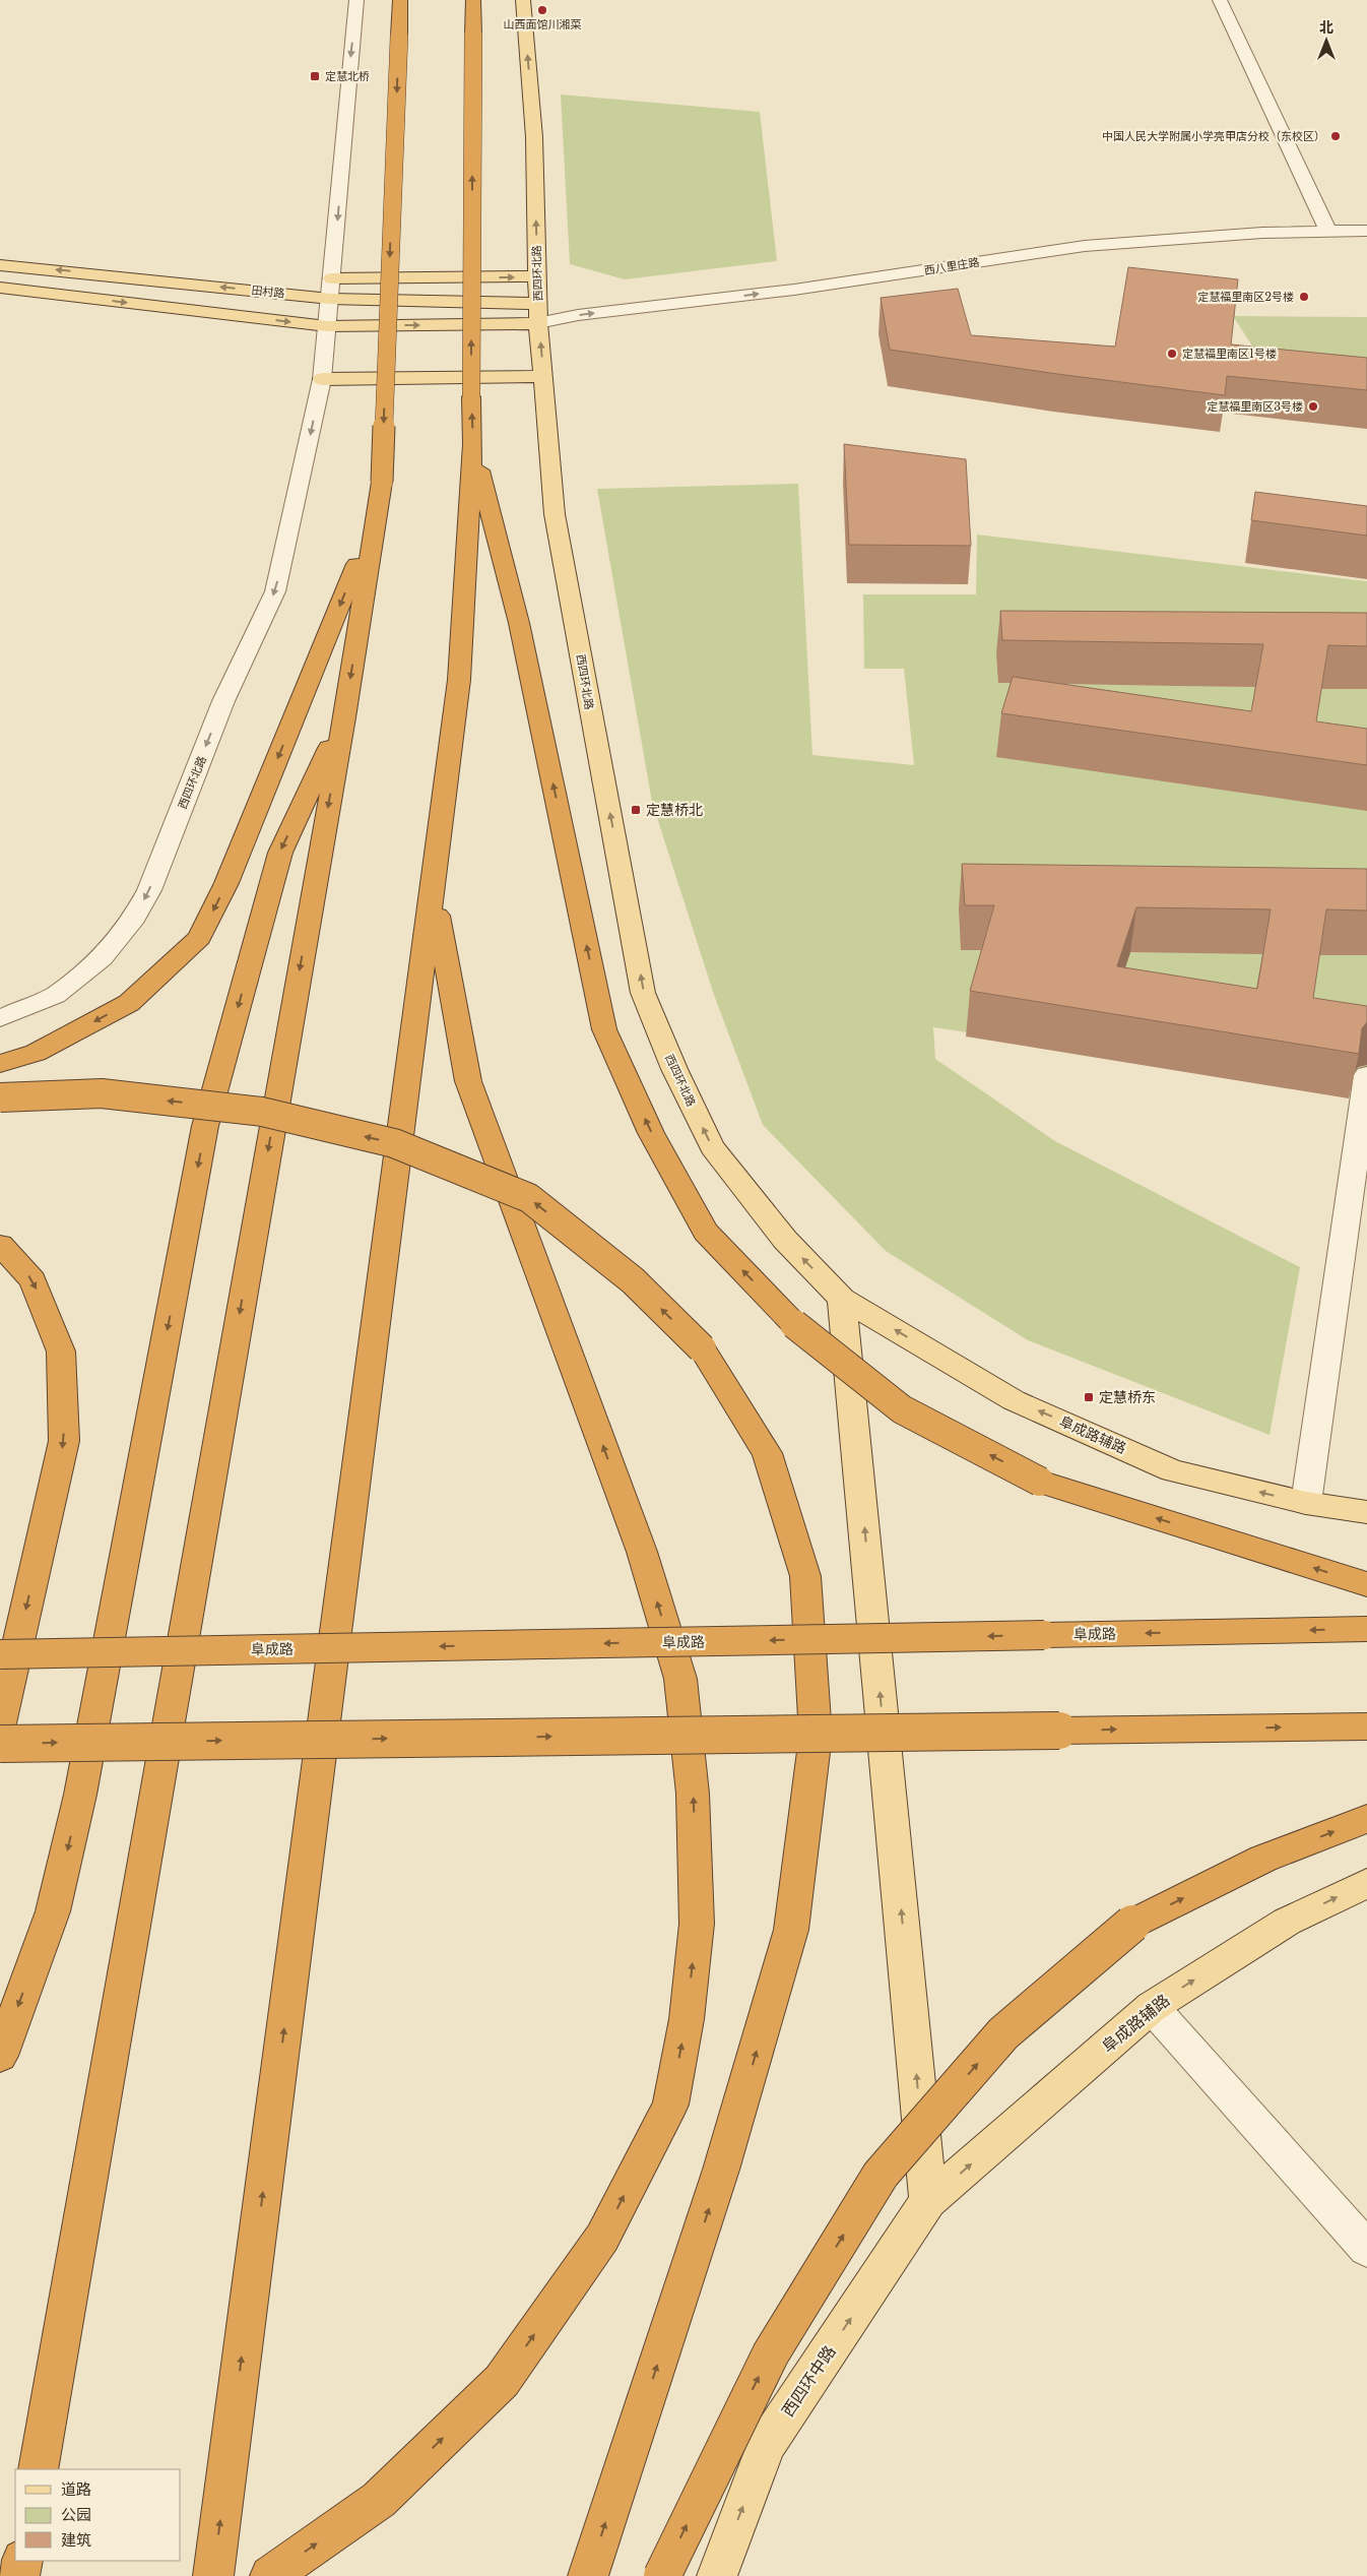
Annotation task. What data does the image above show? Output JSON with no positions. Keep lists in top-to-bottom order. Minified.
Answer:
{"streets":{"highway":["阜成路"],"main road":["西四环北路","田村路","阜成路辅路","西四环中路"],"street":["西八里庄路"]},"crossings":[["西八里庄路","西四环北路"],["西八里庄路","田村路"],["西四环北路","田村路"],["西四环北路","阜成路辅路"],["阜成路辅路","西四环中路"]],"one_way":["西四环中路"],"places":{"other":["山西面馆川湘菜","中国人民大学附属小学亮甲店分校（东校区）","定慧福里南区2号楼","定慧福里南区1号楼","定慧福里南区3号楼"],"transit":["定慧北桥","定慧桥北","定慧桥东"]},"legend":["道路","公园","建筑"],"north":"top"}
